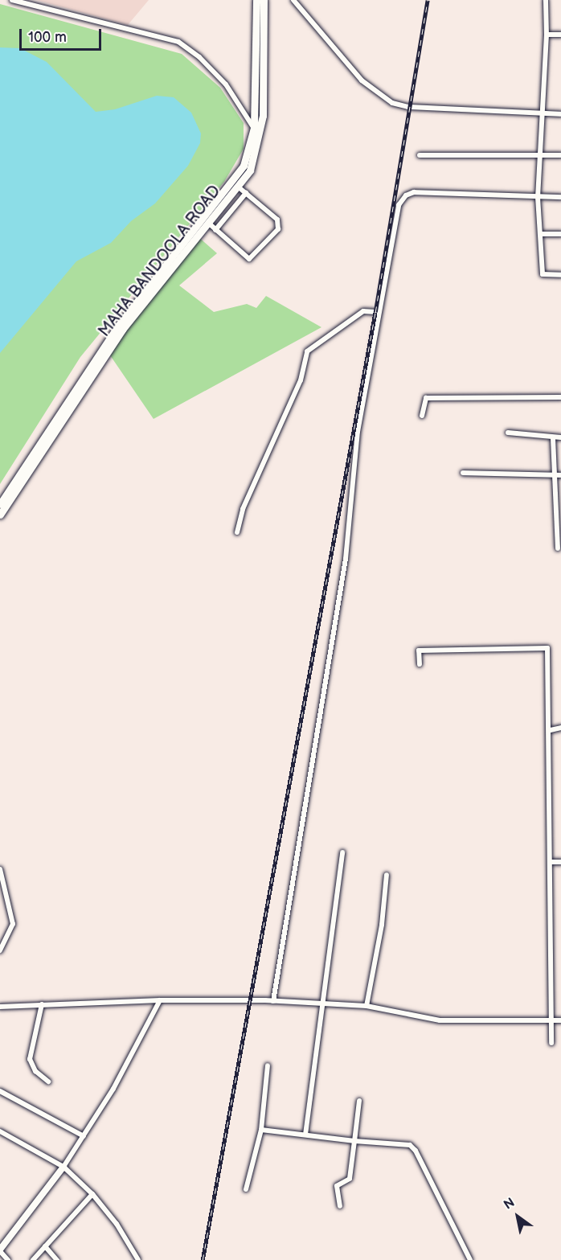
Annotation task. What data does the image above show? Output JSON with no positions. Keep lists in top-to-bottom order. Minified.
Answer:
{"streets":{"main road":["MAHA BANDOOLA ROAD"]},"scale_bar":"100 m","north":"top left"}
